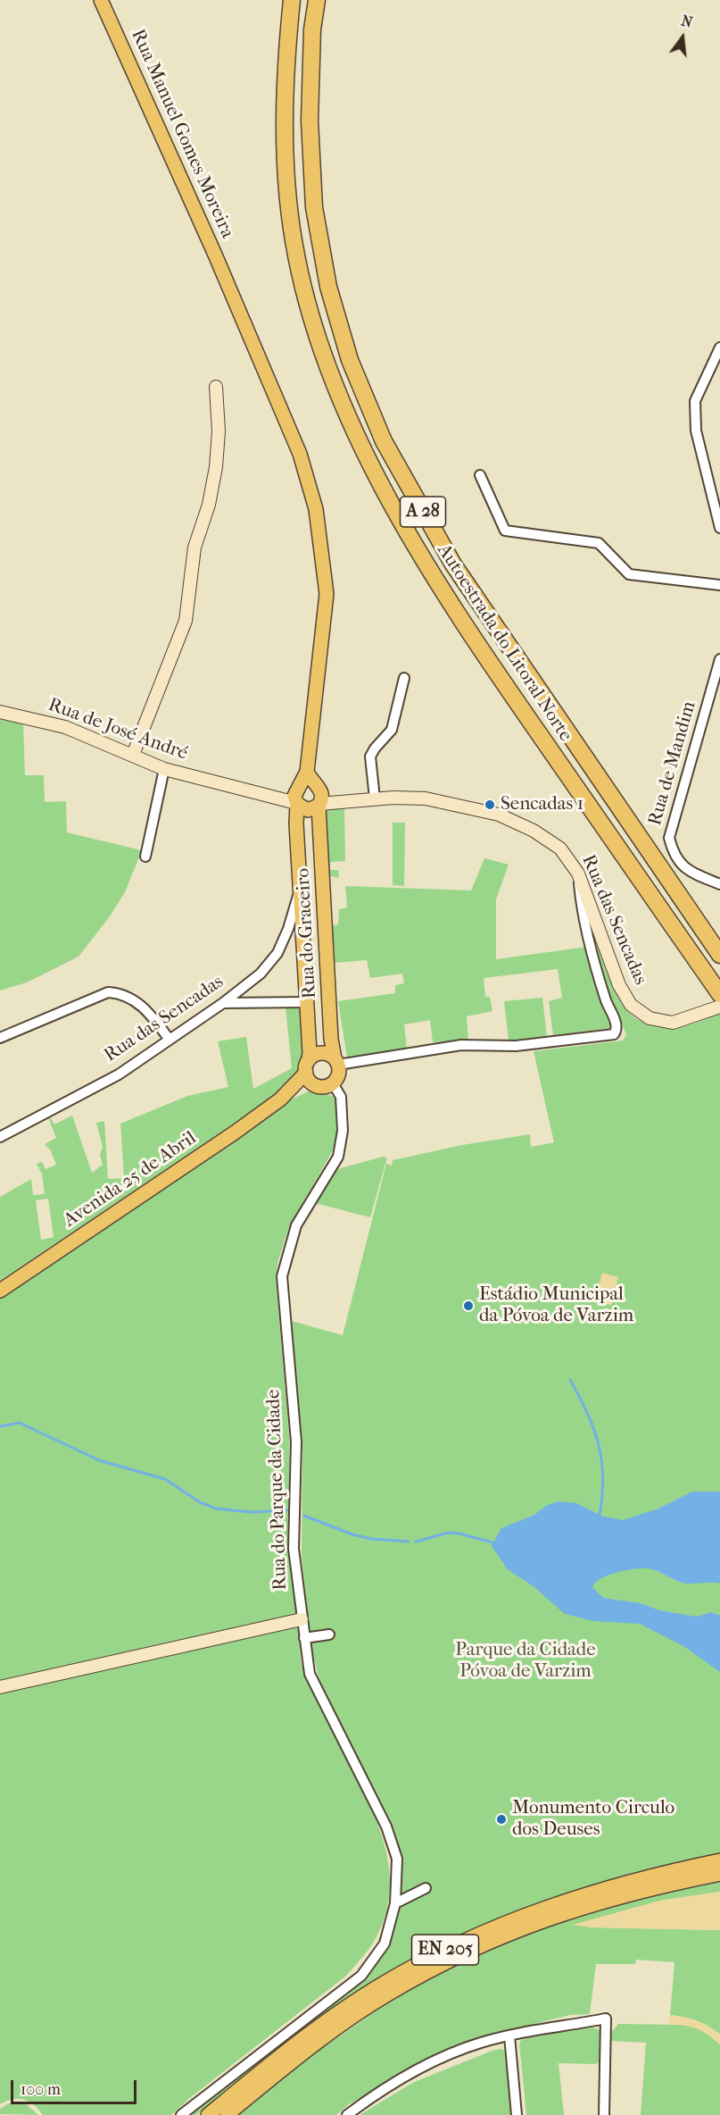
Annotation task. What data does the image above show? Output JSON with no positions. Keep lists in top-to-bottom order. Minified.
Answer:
{"streets":{"highway":["A 28","Autoestrada do Litoral Norte"],"main road":["Rua Manuel Gomes Moreira","Rua do Graceiro","Avenida 25 de Abril","EN 205"],"street":["Rua de José André","Rua de Mandim","Rua das Sencadas","Rua do Parque da Cidade"]},"crossings":[["Rua Manuel Gomes Moreira","Rua de José André"],["Rua Manuel Gomes Moreira","Rua das Sencadas"],["Rua Manuel Gomes Moreira","Rua do Graceiro"],["Rua de José André","Rua das Sencadas"],["Rua de José André","Rua do Graceiro"],["Rua das Sencadas","Rua do Graceiro"],["Rua do Graceiro","Avenida 25 de Abril"],["Rua do Graceiro","Rua do Parque da Cidade"],["Avenida 25 de Abril","Rua do Parque da Cidade"]],"parks":["Parque da Cidade Póvoa de Varzim"],"places":["Sencadas 1","Estádio Municipal da Póvoa de Varzim","Monumento Circulo dos Deuses"],"scale_bar":"100 m","north":"top"}
